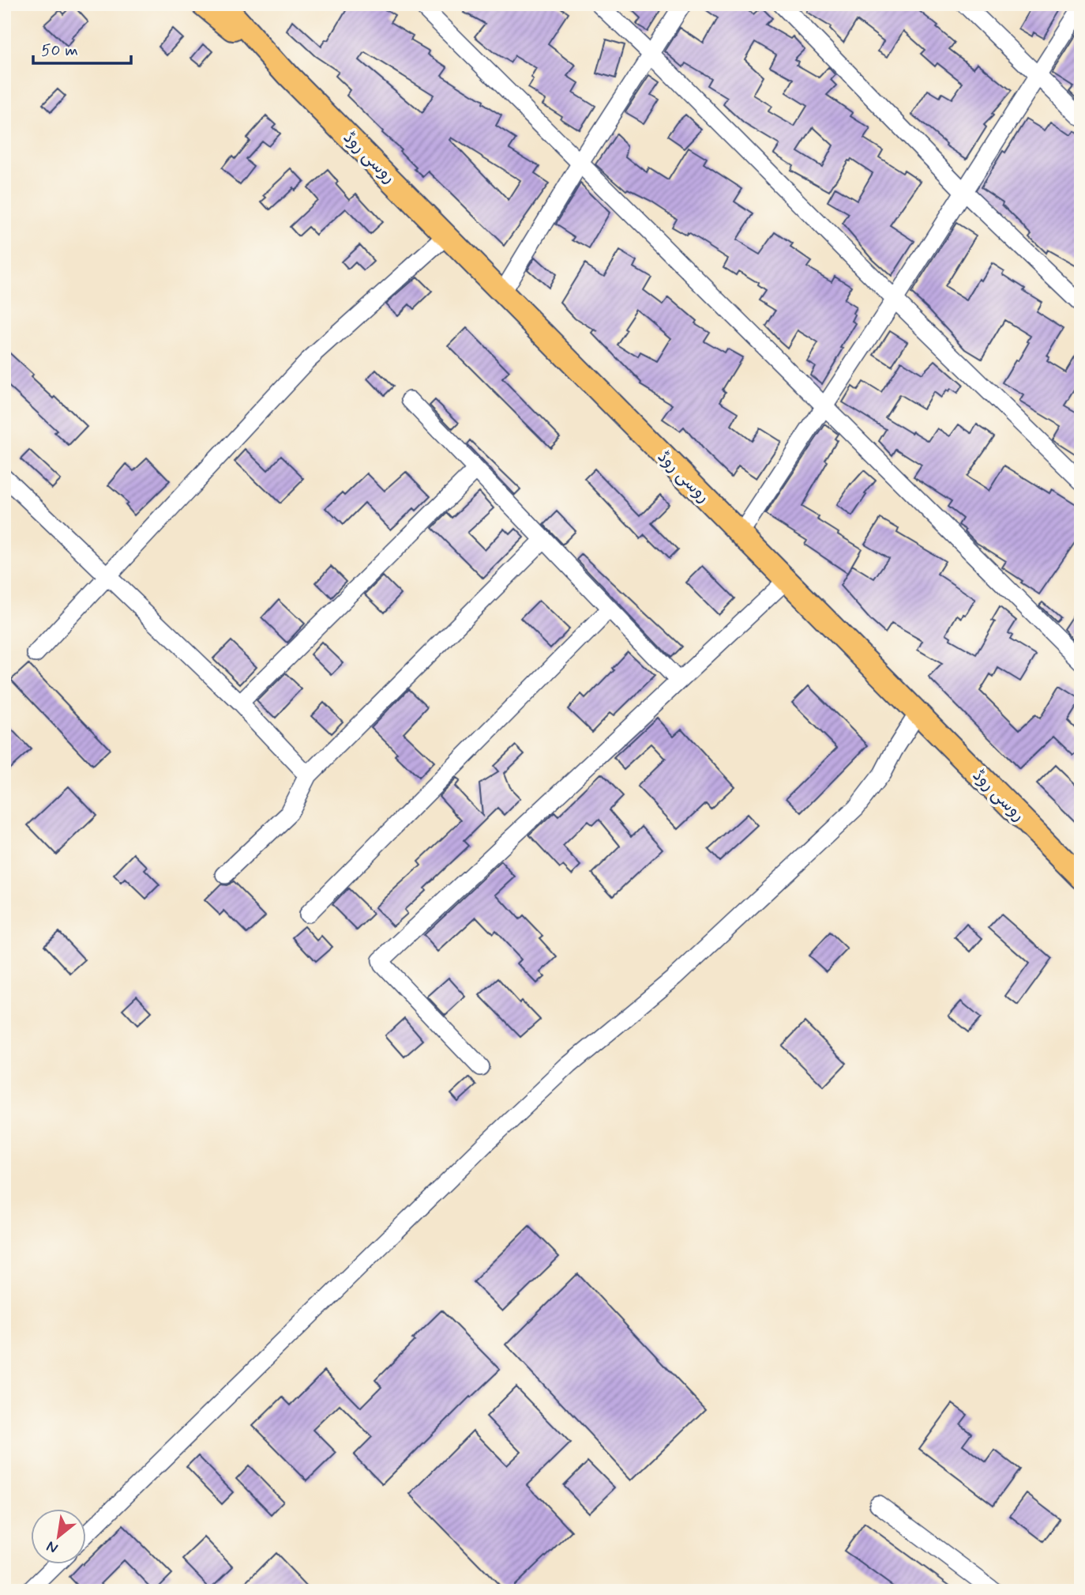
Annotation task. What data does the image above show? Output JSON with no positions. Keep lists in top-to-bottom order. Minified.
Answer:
{"streets":{"main road":["روسی روڈ"]},"scale_bar":"50 m","north":"bottom left"}
